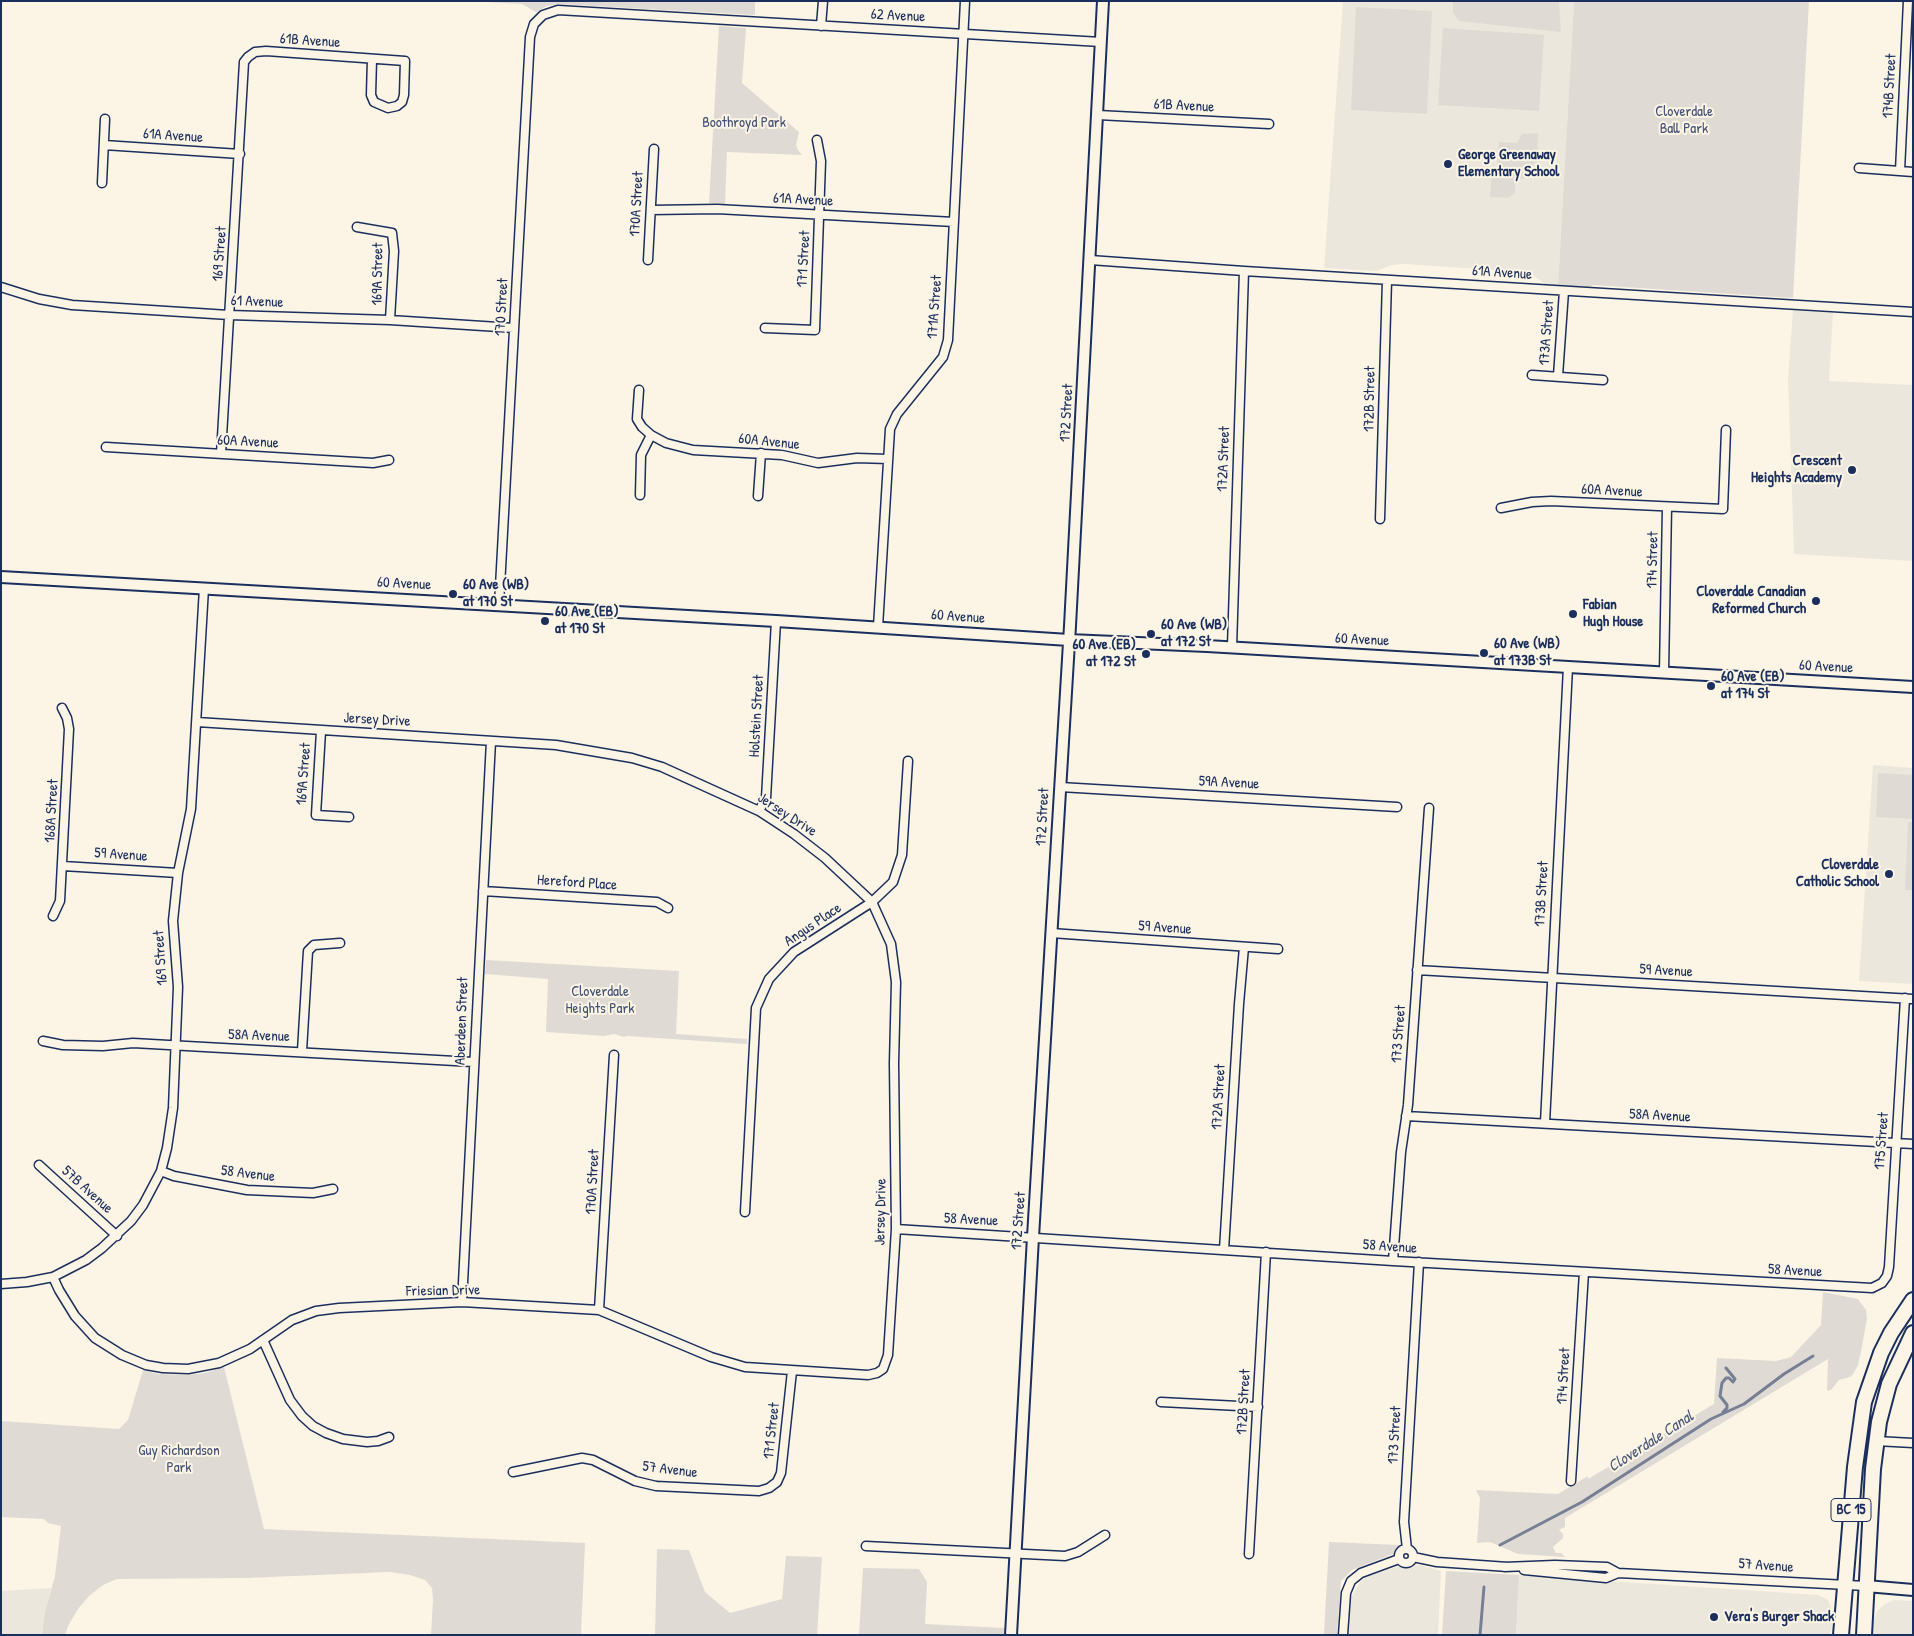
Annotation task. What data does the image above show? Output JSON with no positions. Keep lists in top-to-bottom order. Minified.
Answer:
{"streets":{"highway":["BC 15"],"street":["62 Avenue","61B Avenue","174B Street","61A Avenue","170A Street","169 Street","171 Street","169A Street","61 Avenue","170 Street","171A Street","173A Street","172B Street","172 Street","60A Avenue","172A Street","174 Street","60 Avenue","Holstein Street","Jersey Drive","59A Avenue","168A Street","59 Avenue","Hereford Place","173B Street","Angus Place","Aberdeen Street","173 Street","58A Avenue","175 Street","58 Avenue","57B Avenue","Friesian Drive","57 Avenue"]},"crossings":[["62 Avenue","170 Street"],["62 Avenue","171A Street"],["62 Avenue","172 Street"],["61B Avenue","169 Street"],["61B Avenue","172 Street"],["61A Avenue","170A Street"],["61A Avenue","169 Street"],["61A Avenue","171 Street"],["61A Avenue","171A Street"],["61A Avenue","173A Street"],["61A Avenue","172B Street"],["61A Avenue","172 Street"],["61A Avenue","172A Street"],["170A Street","Friesian Drive"],["169 Street","61 Avenue"],["169 Street","60A Avenue"],["169 Street","60 Avenue"],["169 Street","Jersey Drive"],["169 Street","59 Avenue"],["169 Street","58A Avenue"],["169 Street","58 Avenue"],["169 Street","57B Avenue"],["169 Street","Friesian Drive"],["171 Street","Friesian Drive"],["171 Street","57 Avenue"],["169A Street","61 Avenue"],["169A Street","Jersey Drive"],["61 Avenue","170 Street"],["170 Street","60 Avenue"],["171A Street","60A Avenue"],["171A Street","60 Avenue"],["172B Street","58 Avenue"],["172 Street","60 Avenue"],["172 Street","59A Avenue"],["172 Street","59 Avenue"],["172 Street","58 Avenue"],["60A Avenue","174 Street"],["172A Street","60 Avenue"],["172A Street","59 Avenue"],["172A Street","58 Avenue"],["174 Street","60 Avenue"],["174 Street","58 Avenue"],["60 Avenue","Holstein Street"],["60 Avenue","173B Street"],["Holstein Street","Jersey Drive"],["Jersey Drive","Angus Place"],["Jersey Drive","Aberdeen Street"],["Jersey Drive","58 Avenue"],["Jersey Drive","Friesian Drive"],["168A Street","59 Avenue"],["59 Avenue","173B Street"],["59 Avenue","173 Street"],["59 Avenue","175 Street"],["Hereford Place","Aberdeen Street"],["173B Street","58A Avenue"],["Aberdeen Street","58A Avenue"],["Aberdeen Street","Friesian Drive"],["173 Street","58A Avenue"],["173 Street","58 Avenue"],["173 Street","57 Avenue"],["58A Avenue","175 Street"],["175 Street","58 Avenue"],["57 Avenue","BC 15"]],"water":["Cloverdale Canal"],"parks":["Cloverdale Ball Park","Boothroyd Park","Cloverdale Heights Park","Guy Richardson Park"],"places":["George Greenaway Elementary School","Crescent Heights Academy","60 Ave (WB) at 170 St","Cloverdale Canadian Reformed Church","Fabian Hugh House","60 Ave (EB) at 170 St","60 Ave (WB) at 172 St","60 Ave (WB) at 173B St","60 Ave (EB) at 172 St","60 Ave (EB) at 174 St","Cloverdale Catholic School","Vera's Burger Shack"]}
